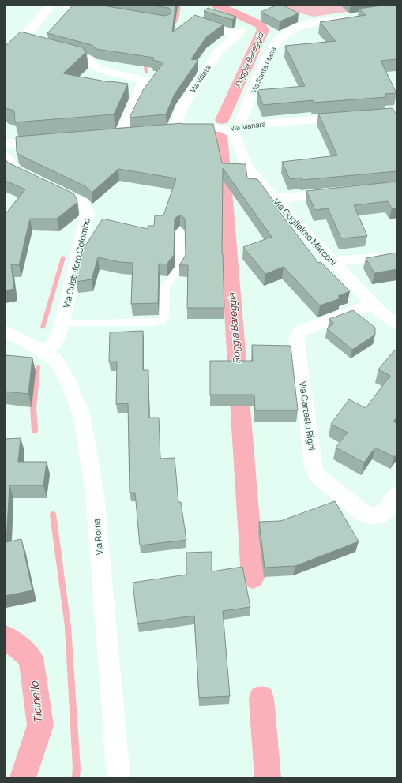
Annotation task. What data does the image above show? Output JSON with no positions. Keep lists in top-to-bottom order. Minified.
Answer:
{"streets":{"street":["Via Santa Maria","Via Villata","Via Manara","Via Guglielmo Marconi","Via Cristoforo Colombo","Via Cartesio Righi","Via Roma"]},"crossings":[["Via Santa Maria","Via Manara"],["Via Santa Maria","Via Guglielmo Marconi"],["Via Villata","Via Manara"],["Via Manara","Via Guglielmo Marconi"],["Via Guglielmo Marconi","Via Cartesio Righi"],["Via Cristoforo Colombo","Via Roma"]],"water":["Roggia Bareggia","Ticinello"]}
